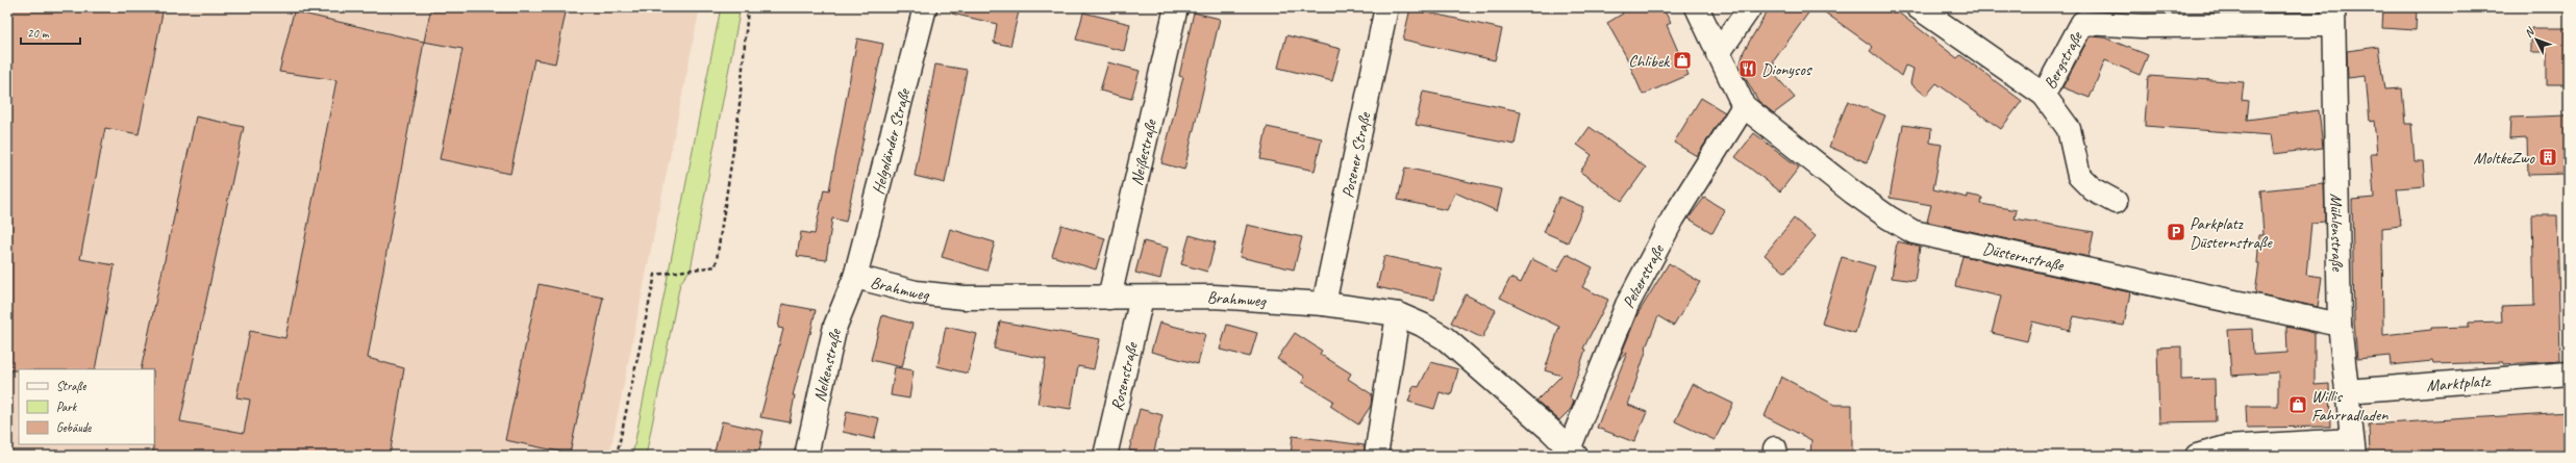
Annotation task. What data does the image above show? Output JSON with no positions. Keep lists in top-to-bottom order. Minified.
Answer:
{"streets":{"street":["Bergstraße","Helgoländer Straße","Neißestraße","Posener Straße","Mühlenstraße","Düsternstraße","Pelzerstraße","Brahmweg","Nelkenstraße","Rosenstraße","Marktplatz"]},"crossings":[["Bergstraße","Mühlenstraße"],["Helgoländer Straße","Brahmweg"],["Helgoländer Straße","Nelkenstraße"],["Neißestraße","Brahmweg"],["Posener Straße","Brahmweg"],["Mühlenstraße","Düsternstraße"],["Mühlenstraße","Marktplatz"],["Düsternstraße","Pelzerstraße"],["Pelzerstraße","Brahmweg"],["Brahmweg","Nelkenstraße"],["Brahmweg","Rosenstraße"]],"places":{"shop":["Chlibek","Willis Fahrradladen"],"restaurant":["Dionysos"],"building":["MoltkeZwo"],"parking":["Parkplatz Düsternstraße"]},"legend":["Straße","Park","Gebäude"],"scale_bar":"20 m","north":"top left"}
